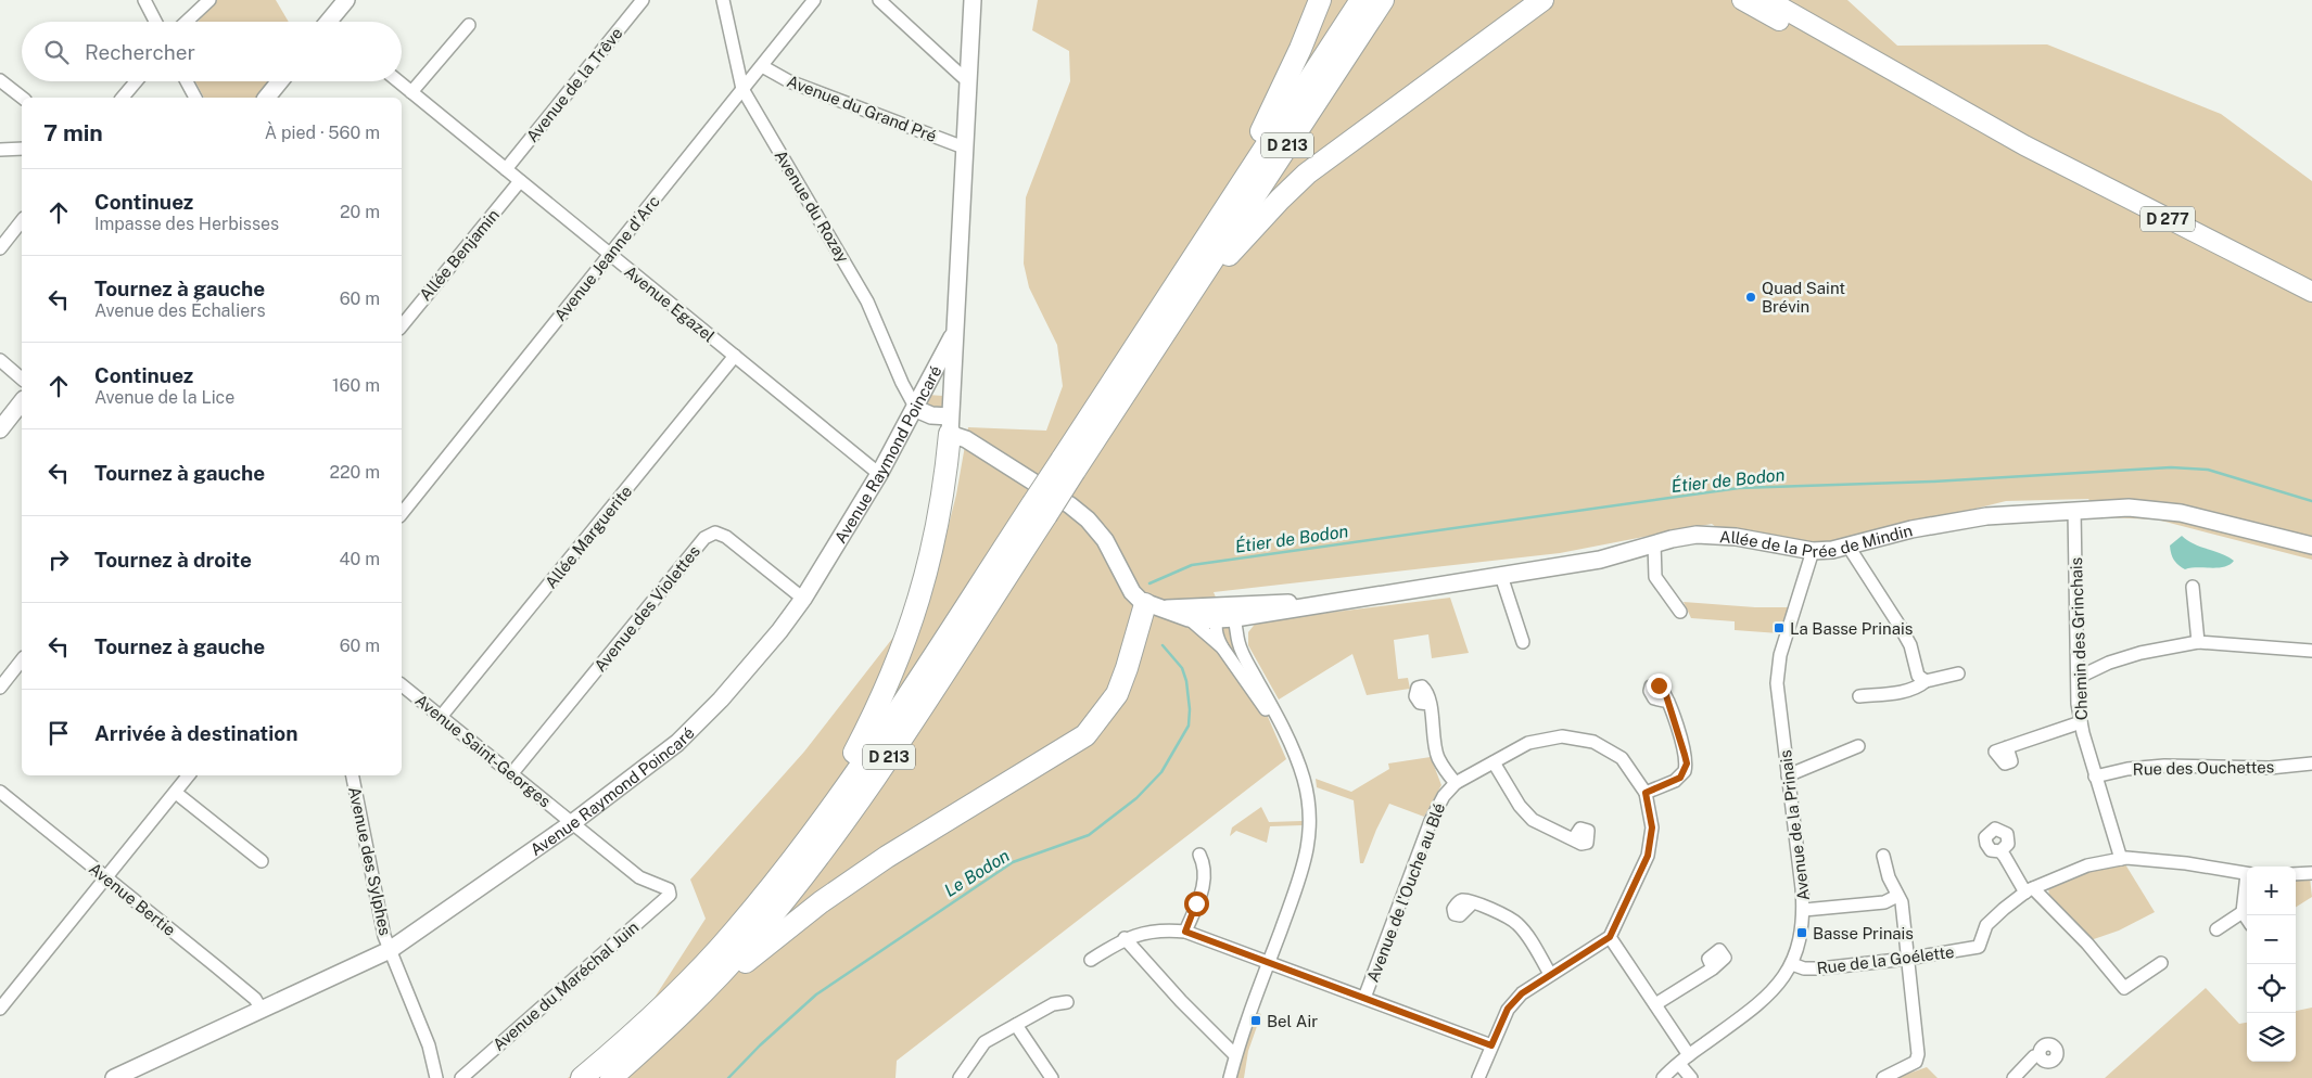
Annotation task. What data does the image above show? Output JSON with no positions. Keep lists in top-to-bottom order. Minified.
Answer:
{"streets":{"highway":["D 213"],"main road":["D 277"],"street":["Avenue de la Trêve","Avenue du Grand Pré","Avenue du Rozay","Allée Benjamin","Avenue Jeanne d'Arc","Avenue Egazel","Avenue Raymond Poincaré","Allée de la Prée de Mindin","Allée Marguerite","Avenue des Violettes","Chemin des Grinchais","Avenue Saint-Georges","Rue des Ouchettes","Avenue de la Prinais","Avenue des Sylphes","Avenue de l'Ouche au Blé","Avenue Bertie","Rue de la Goélette","Avenue du Maréchal Juin"]},"crossings":[["Avenue de la Trêve","Avenue Egazel"],["Avenue du Grand Pré","Avenue Jeanne d'Arc"],["Avenue du Grand Pré","Avenue Raymond Poincaré"],["Avenue du Rozay","Avenue Jeanne d'Arc"],["Avenue du Rozay","Avenue Raymond Poincaré"],["Allée Benjamin","Avenue Egazel"],["Avenue Jeanne d'Arc","Avenue Egazel"],["Avenue Egazel","Avenue Raymond Poincaré"],["Avenue Egazel","Allée Marguerite"],["Avenue Raymond Poincaré","Avenue des Violettes"],["Avenue Raymond Poincaré","Avenue Saint-Georges"],["Avenue Raymond Poincaré","Avenue des Sylphes"],["Avenue Raymond Poincaré","Avenue Bertie"],["Allée de la Prée de Mindin","Chemin des Grinchais"],["Allée de la Prée de Mindin","Avenue de la Prinais"],["Allée Marguerite","Avenue Saint-Georges"],["Avenue des Violettes","Avenue Saint-Georges"],["Chemin des Grinchais","Rue des Ouchettes"],["Avenue Saint-Georges","Avenue du Maréchal Juin"],["Avenue de la Prinais","Rue de la Goélette"]],"water":["Étier de Bodon","Le Bodon"],"places":{"other":["Quad Saint Brévin"],"transit":["La Basse Prinais","Basse Prinais","Bel Air"]},"page":{"search":"Rechercher","heading":["7 min","À pied · 560 m"],"list":[["Continuez","Impasse des Herbisses","20 m"],["Tournez à gauche","Avenue des Échaliers","60 m"],["Continuez","Avenue de la Lice","160 m"],["Tournez à gauche","220 m"],["Tournez à droite","40 m"],["Tournez à gauche","60 m"],"Arrivée à destination"],"map_buttons":["+","−"]}}
